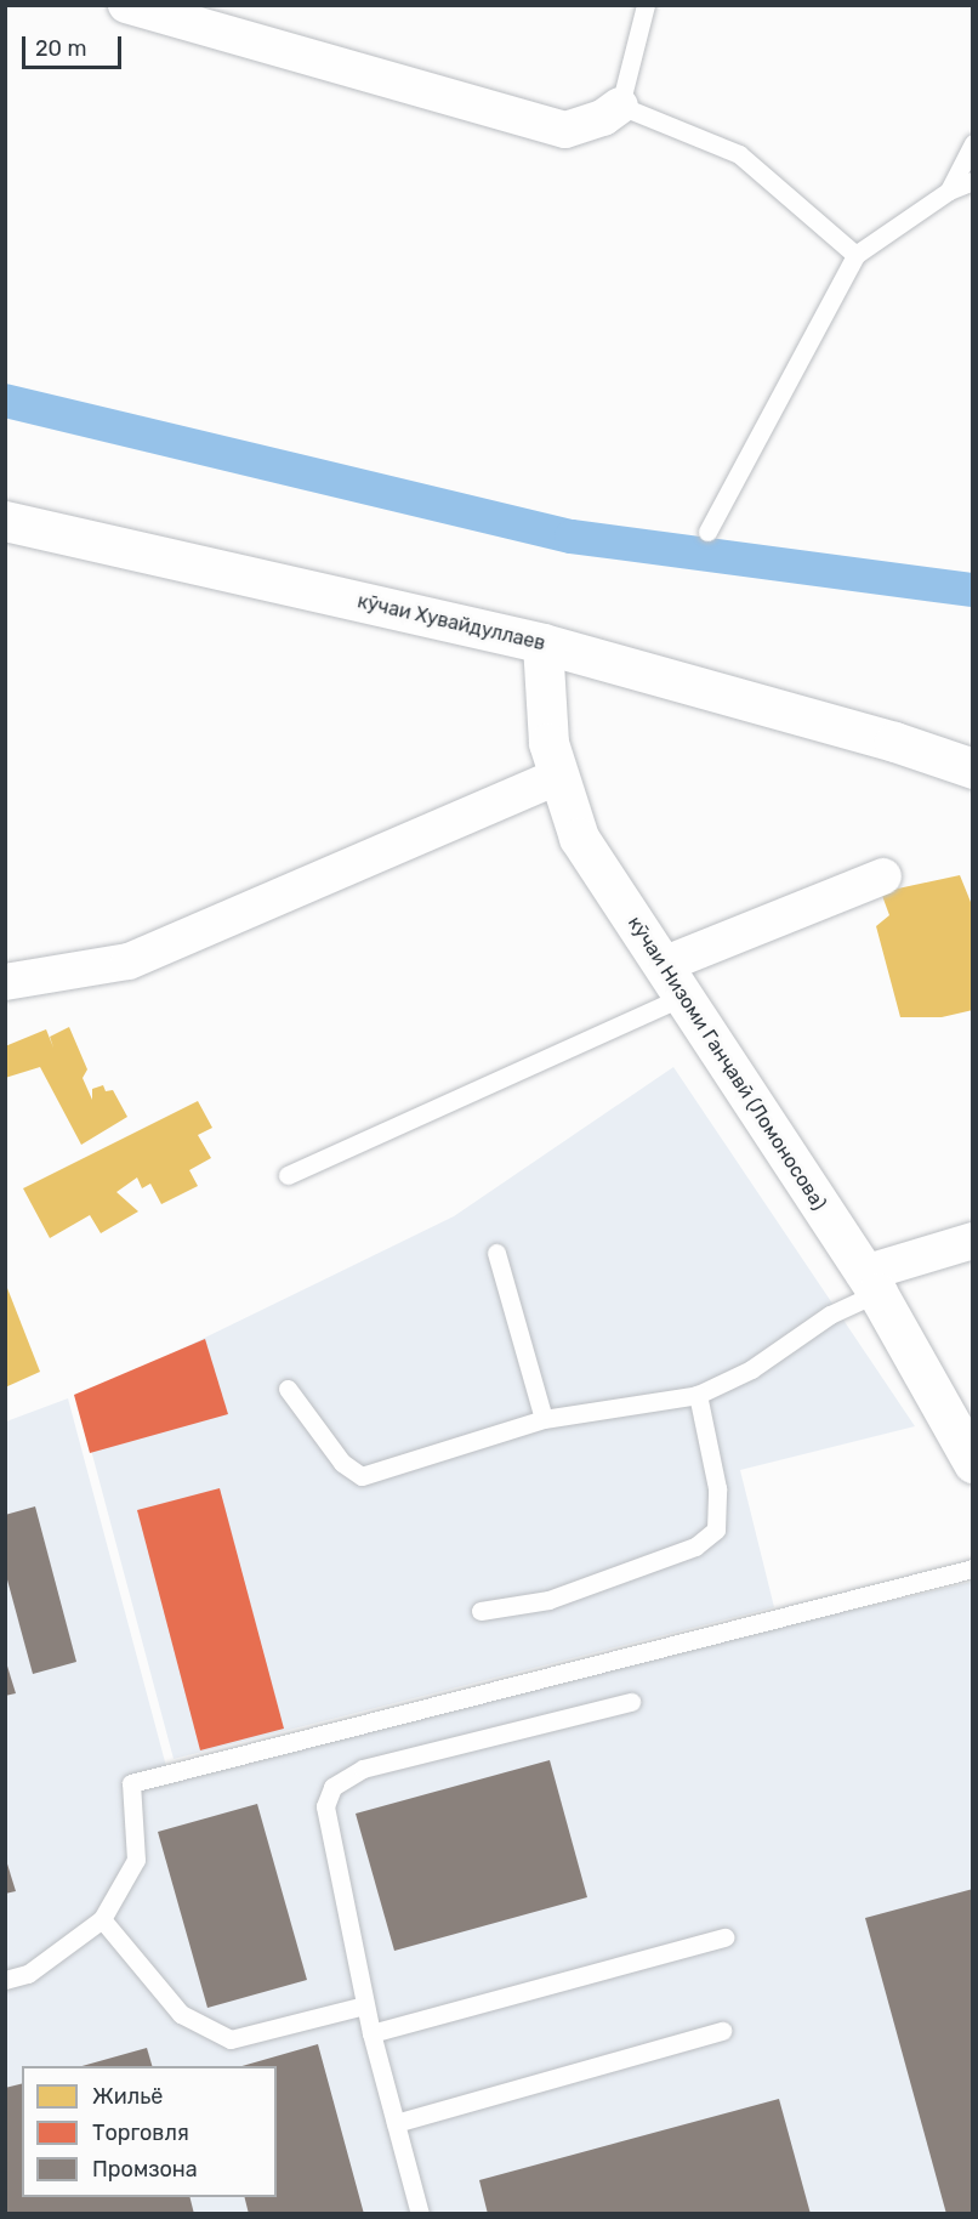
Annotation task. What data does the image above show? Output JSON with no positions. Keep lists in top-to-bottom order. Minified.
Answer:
{"streets":{"street":["кӯчаи Хувайдуллаев","кӯчаи Низоми Ганҷавӣ (Ломоносова)"]},"crossings":[["кӯчаи Хувайдуллаев","кӯчаи Низоми Ганҷавӣ (Ломоносова)"]],"legend":["Жильё","Торговля","Промзона"],"scale_bar":"20 m"}
